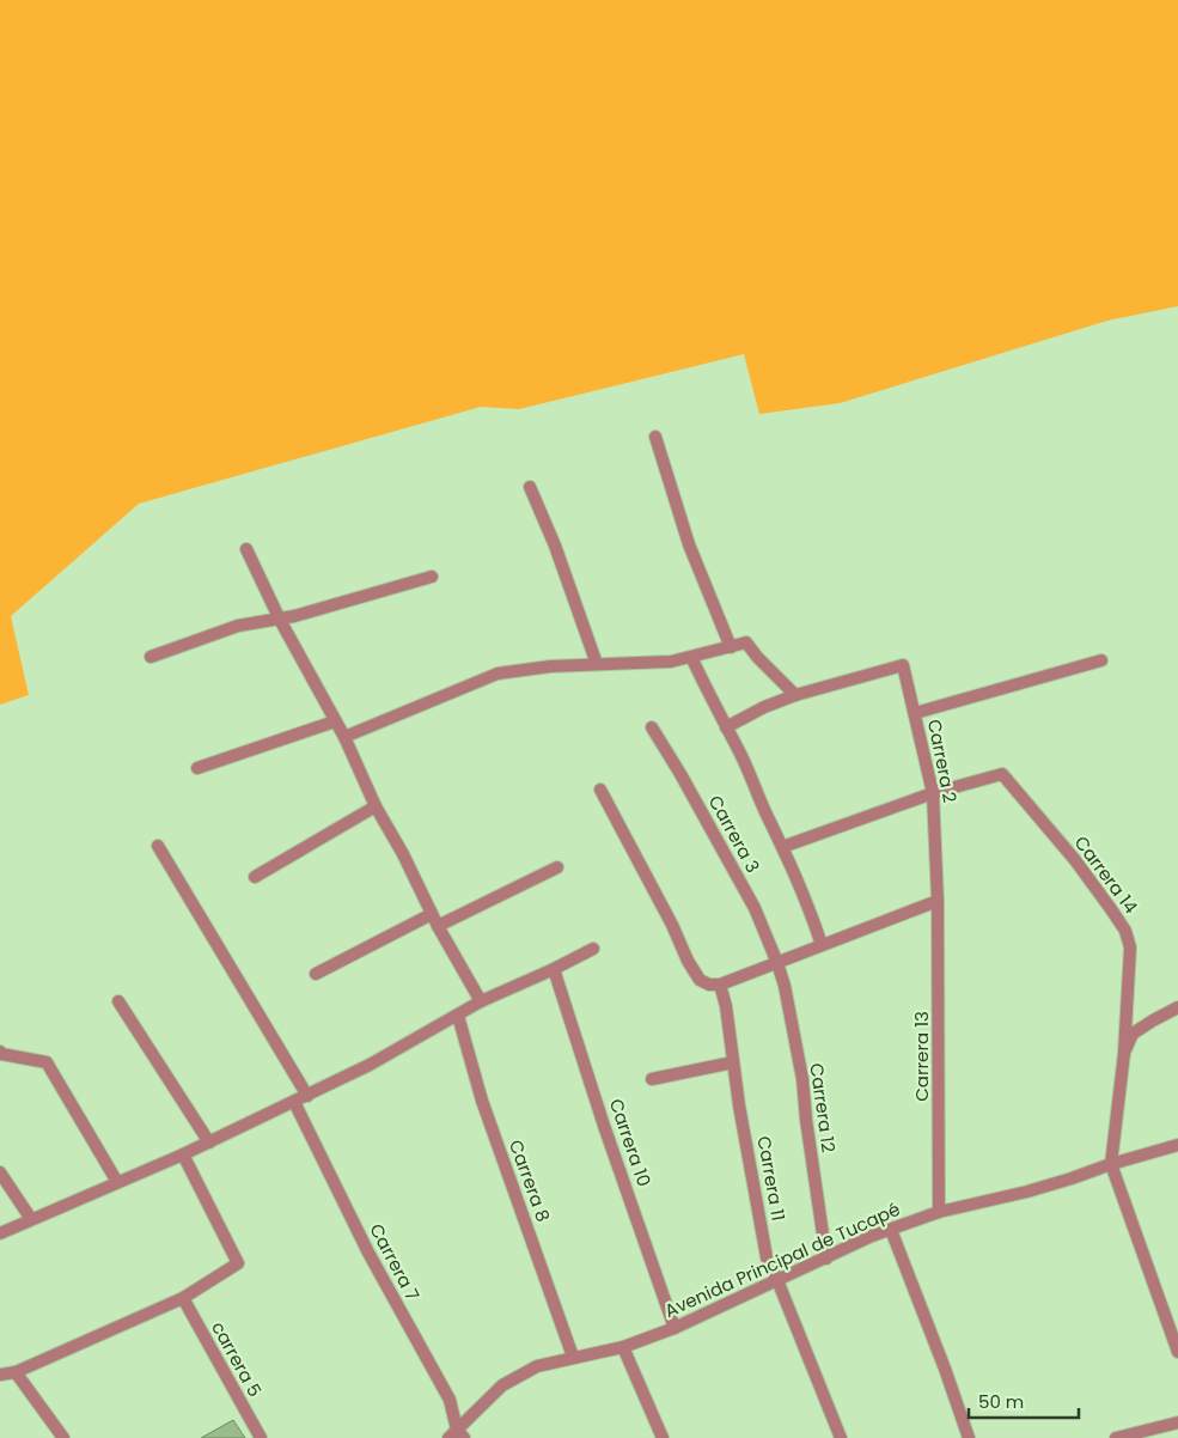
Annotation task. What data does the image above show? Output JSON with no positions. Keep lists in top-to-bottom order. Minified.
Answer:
{"streets":{"street":["Carrera 2","Carrera 3","Carrera 14","Carrera 13","Carrera 12","Carrera 10","Carrera 11","Carrera 8","Avenida Principal de Tucapé","Carrera 7","carrera 5"]},"crossings":[["Carrera 2","Carrera 14"],["Carrera 2","Carrera 13"],["Carrera 3","Carrera 12"],["Carrera 13","Avenida Principal de Tucapé"],["Carrera 12","Avenida Principal de Tucapé"],["Carrera 10","Avenida Principal de Tucapé"],["Carrera 11","Avenida Principal de Tucapé"],["Carrera 8","Avenida Principal de Tucapé"],["Avenida Principal de Tucapé","Carrera 7"]],"scale_bar":"50 m"}
